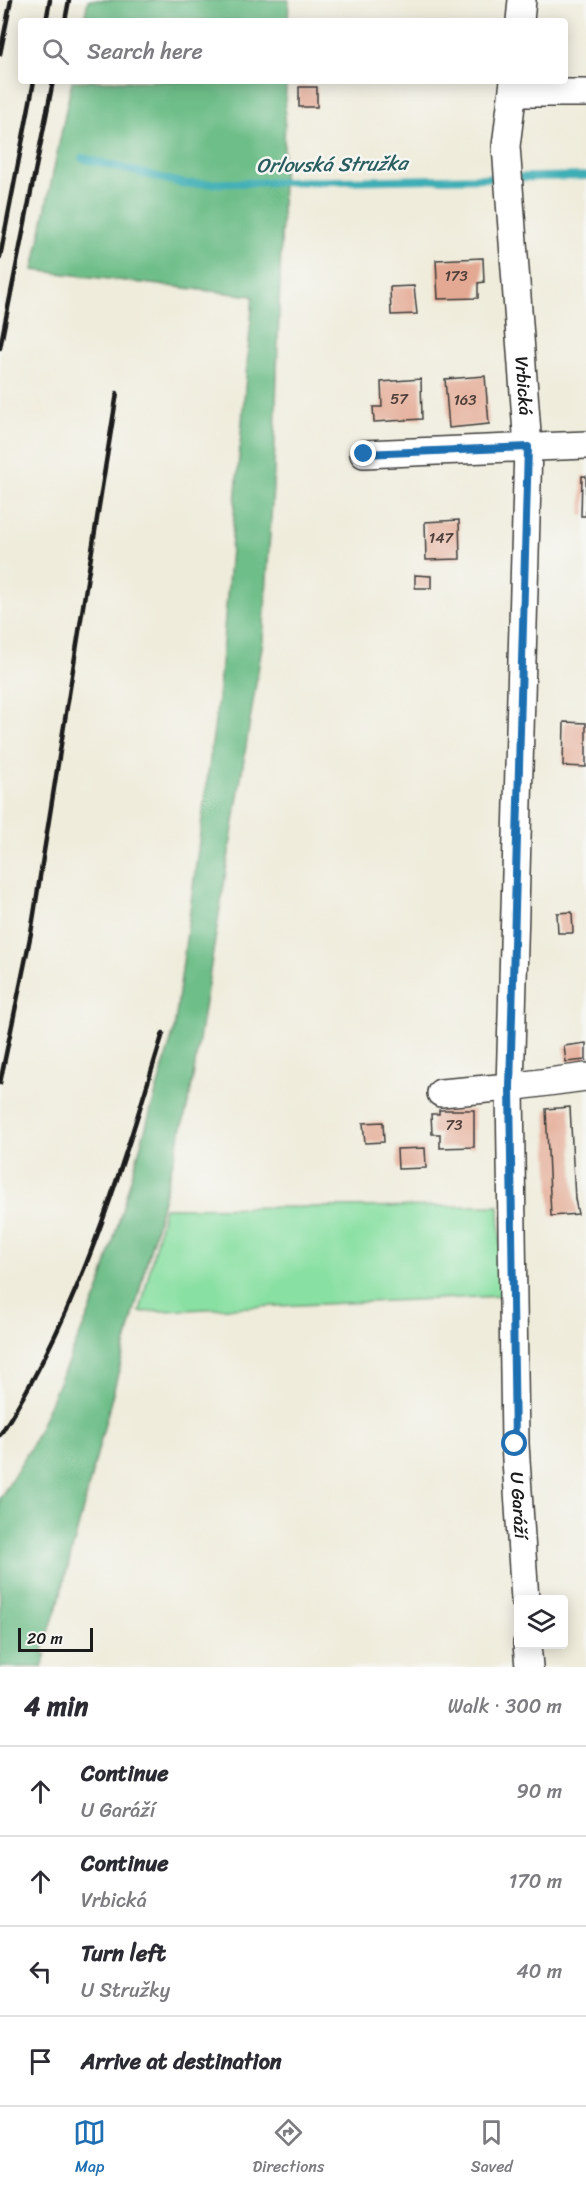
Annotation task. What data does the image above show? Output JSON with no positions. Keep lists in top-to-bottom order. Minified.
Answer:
{"streets":{"street":["Vrbická","U Garáží"]},"crossings":[["Vrbická","U Garáží"]],"water":["Orlovská Stružka"],"house_numbers":["173","57","163","147","73"],"scale_bar":"20 m","page":{"search":"Search here","scale":"20 m","heading":["4 min","Walk · 300 m"],"list":[["Continue","U Garáží","90 m"],["Continue","Vrbická","170 m"],["Turn left","U Stružky","40 m"],"Arrive at destination"],"nav":["Map","Directions","Saved"]}}
